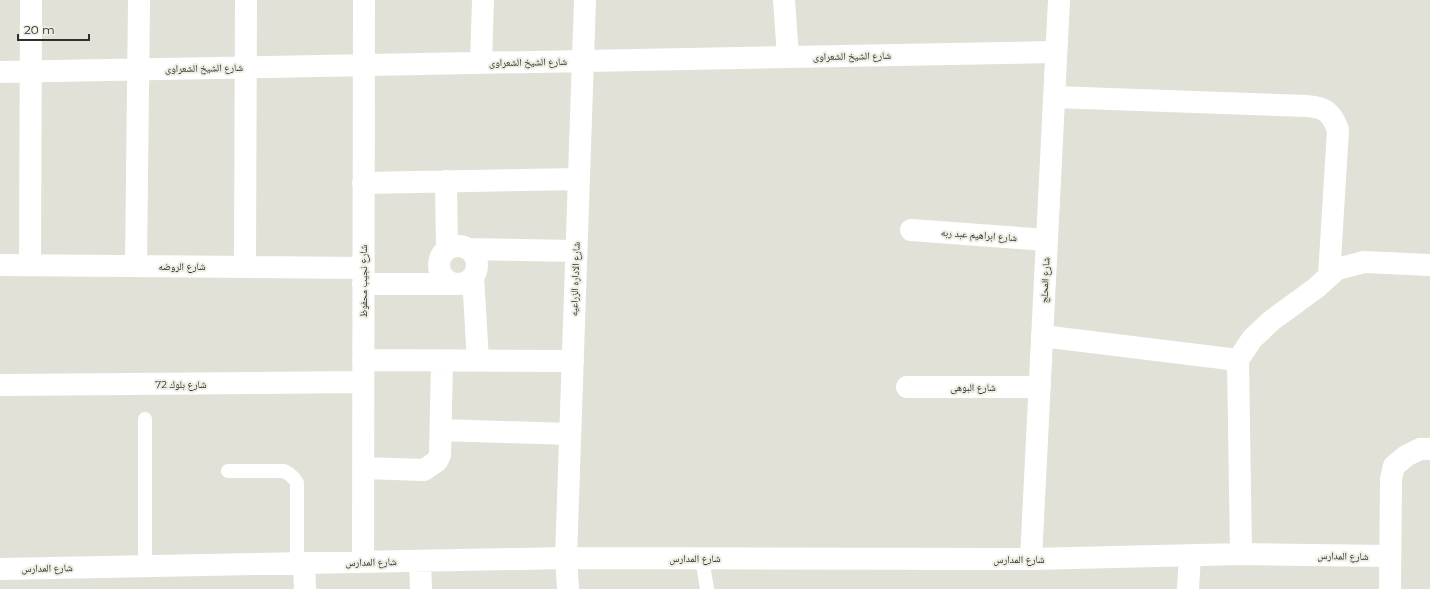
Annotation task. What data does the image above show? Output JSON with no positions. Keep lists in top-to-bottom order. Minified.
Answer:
{"streets":{"street":["شارع الشيخ الشعراوى","شارع ابراهيم عبد ربه","شارع الروضه","شارع الاداره الزراعيه","شارع المحلج","شارع نجيب محفوظ","شارع بلوك 72","شارع البوهى","شارع المدارس"]},"crossings":[["شارع الشيخ الشعراوى","شارع الاداره الزراعيه"],["شارع الشيخ الشعراوى","شارع المحلج"],["شارع الشيخ الشعراوى","شارع نجيب محفوظ"],["شارع ابراهيم عبد ربه","شارع المحلج"],["شارع الروضه","شارع نجيب محفوظ"],["شارع الاداره الزراعيه","شارع المدارس"],["شارع المحلج","شارع البوهى"],["شارع المحلج","شارع المدارس"],["شارع نجيب محفوظ","شارع بلوك 72"],["شارع نجيب محفوظ","شارع المدارس"]],"scale_bar":"20 m"}
